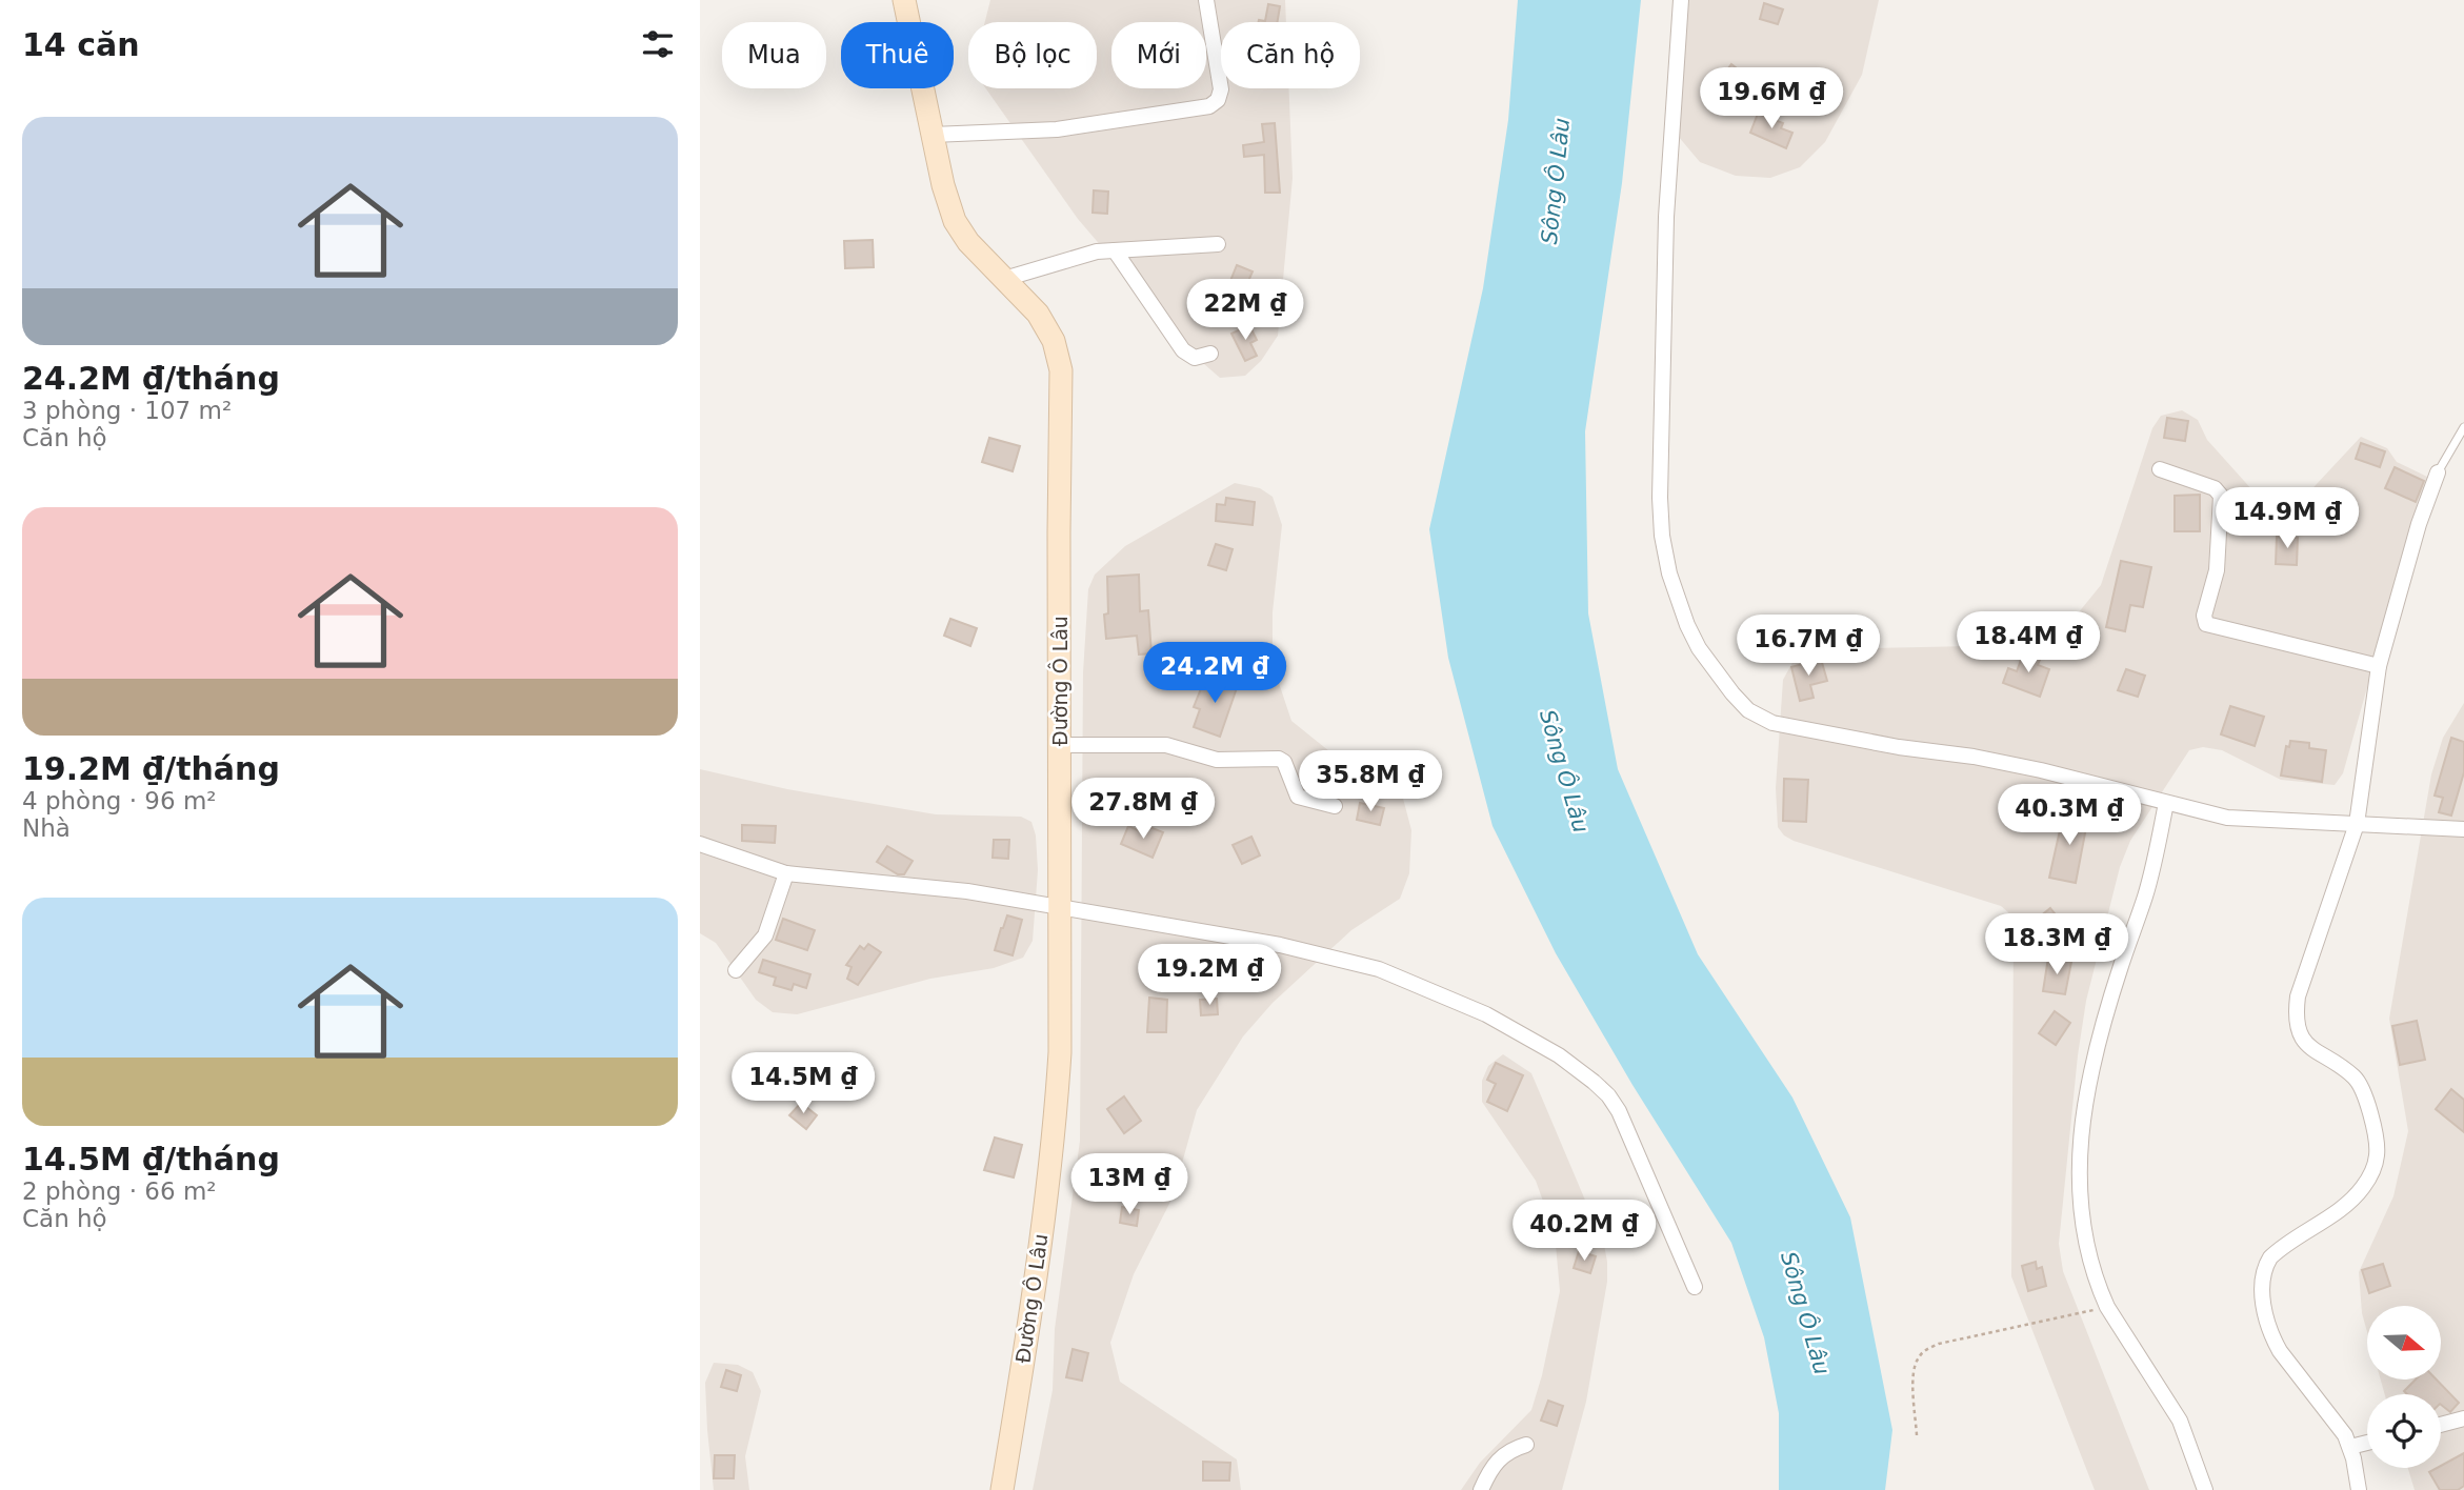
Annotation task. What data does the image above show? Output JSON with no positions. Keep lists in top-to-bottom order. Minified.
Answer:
{"streets":{"main road":["Đường Ô Lâu"]},"water":["Sông Ô Lâu"],"north":"right","page":{"heading":"14 căn","chip":["Mua","Thuê","Bộ lọc","Mới","Căn hộ"],"price":["19.6M ₫","22M ₫","14.9M ₫","18.4M ₫","16.7M ₫","24.2M ₫","35.8M ₫","27.8M ₫","40.3M ₫","18.3M ₫","19.2M ₫","14.5M ₫","13M ₫","40.2M ₫"],"list":[{"name":"24.2M ₫/tháng","note":"3 phòng · 107 m² · Căn hộ"},{"name":"19.2M ₫/tháng","note":"4 phòng · 96 m² · Nhà"},{"name":"14.5M ₫/tháng","note":"2 phòng · 66 m² · Căn hộ"}]}}
